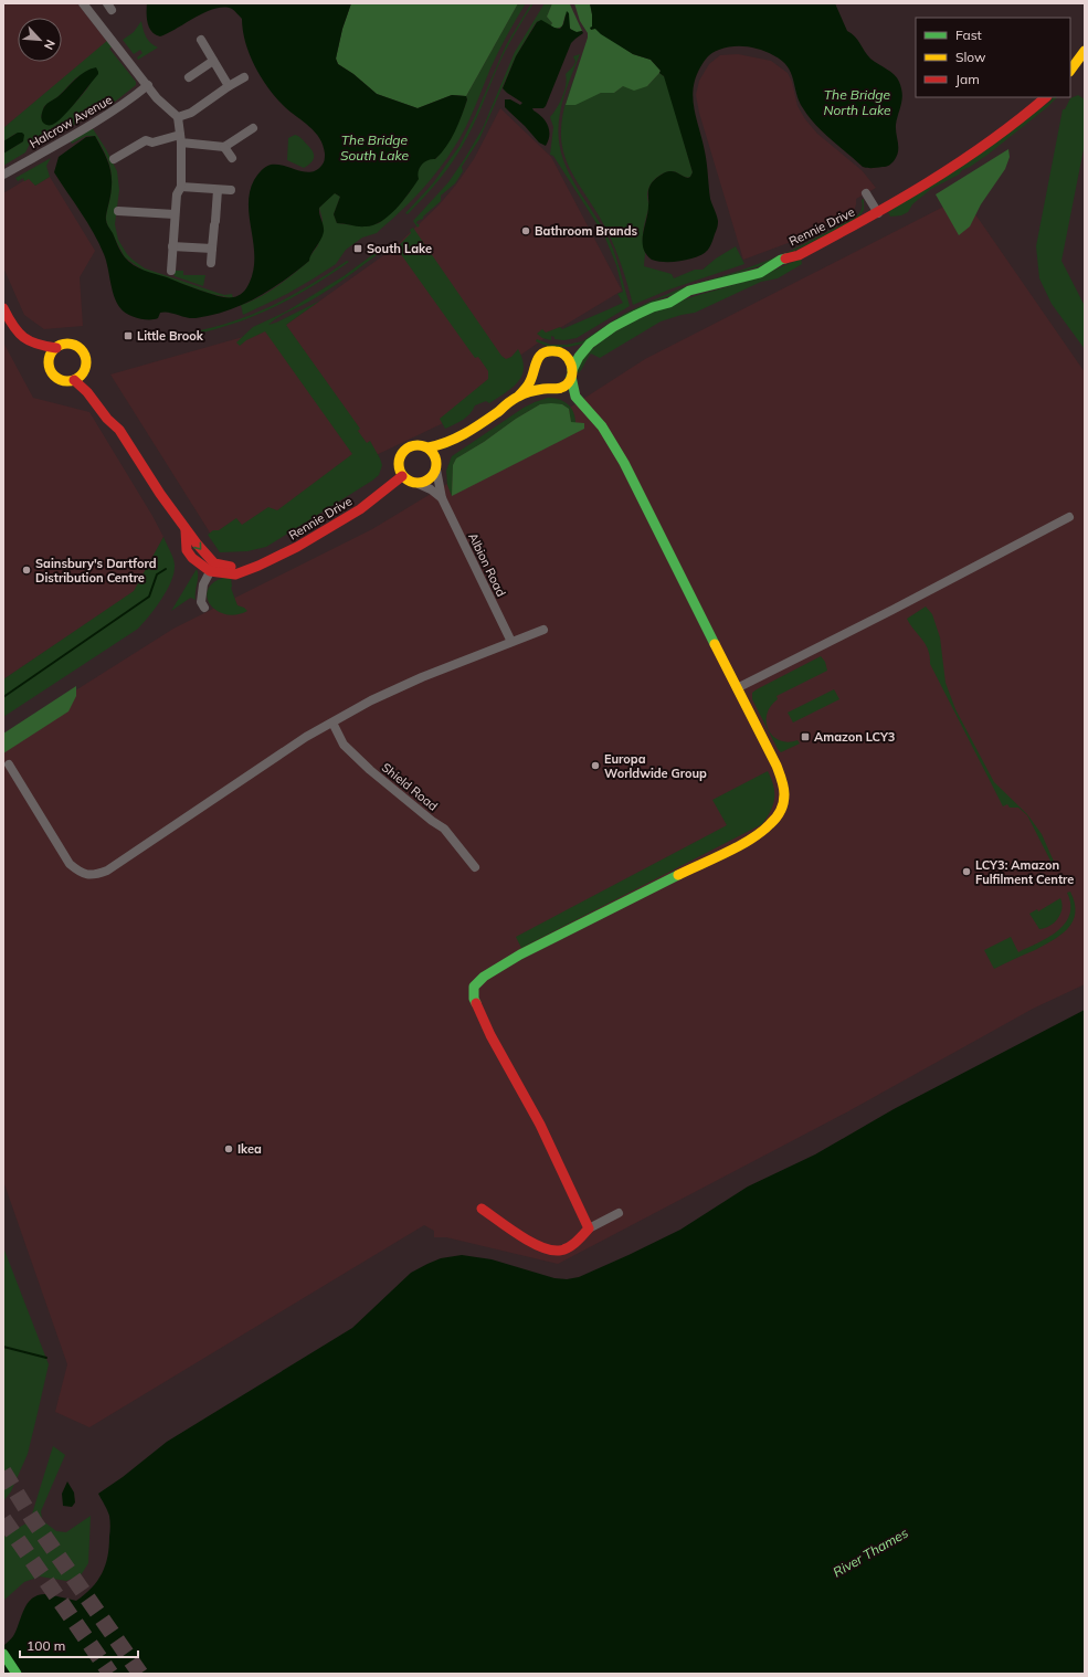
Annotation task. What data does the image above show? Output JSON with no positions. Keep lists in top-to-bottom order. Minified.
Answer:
{"streets":{"main road":["Rennie Drive"],"street":["Halcrow Avenue","Albion Road","Shield Road"]},"crossings":[["Rennie Drive","Albion Road"]],"water":["The Bridge North Lake","The Bridge South Lake","River Thames"],"places":{"other":["Bathroom Brands","Sainsbury's Dartford Distribution Centre","Europa Worldwide Group","LCY3: Amazon Fulfilment Centre","Ikea"],"transit":["South Lake","Little Brook","Amazon LCY3"]},"legend":["Fast","Slow","Jam"],"scale_bar":"100 m","north":"bottom right"}
